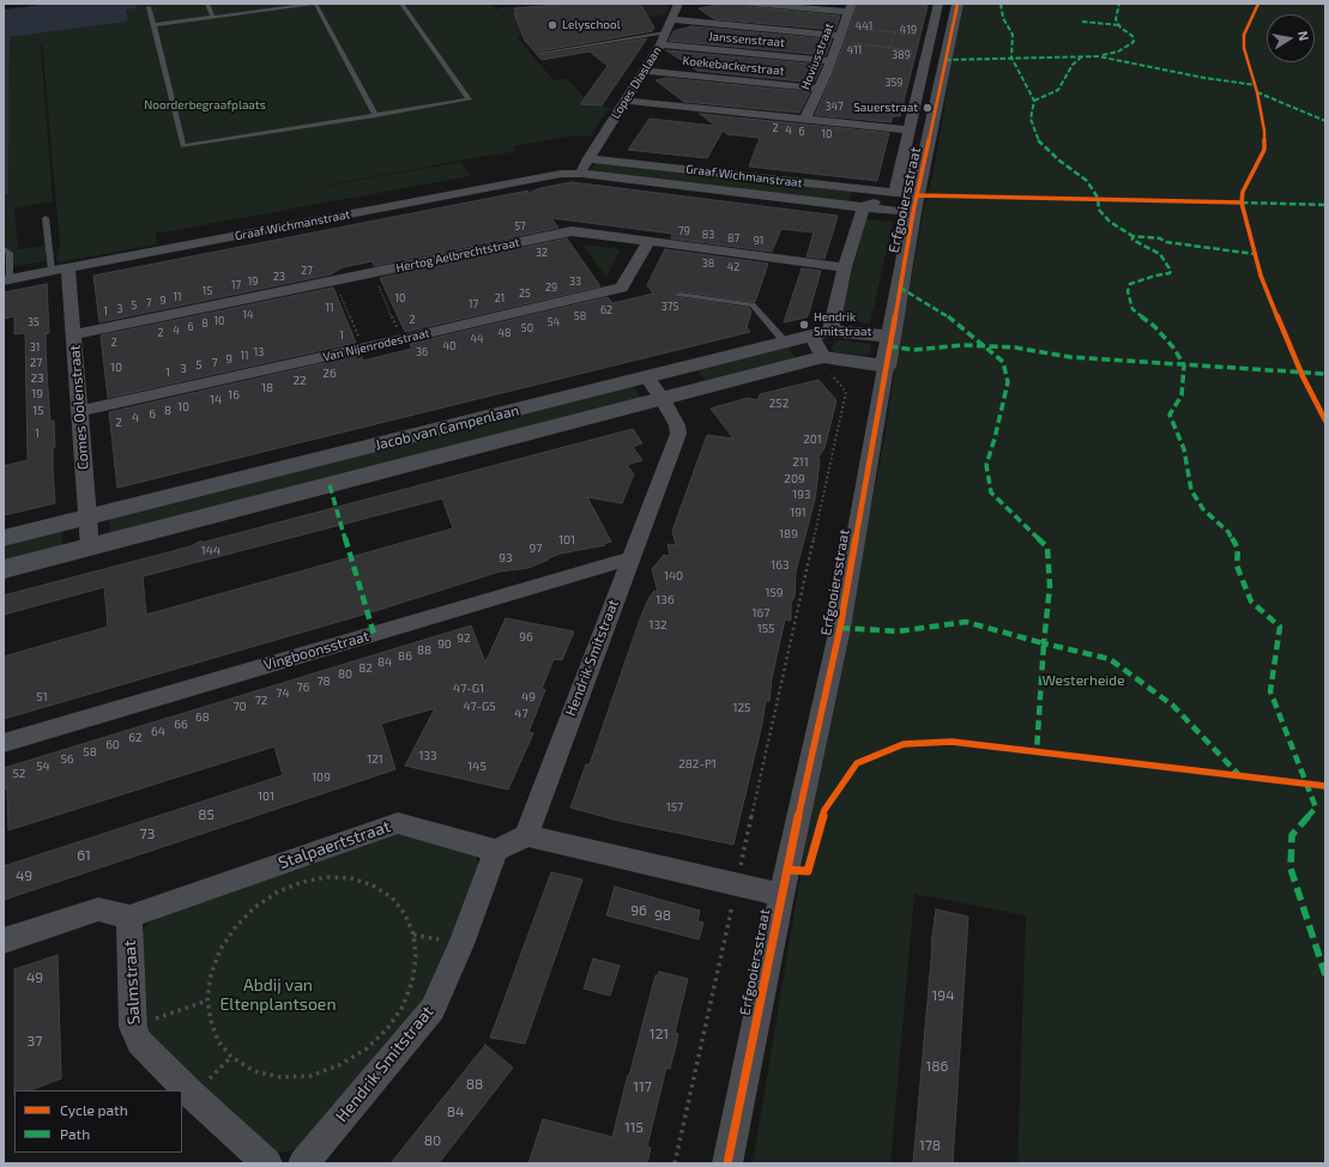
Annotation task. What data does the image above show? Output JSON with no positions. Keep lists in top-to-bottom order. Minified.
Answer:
{"streets":{"street":["Janssenstraat","Hoviusstraat","Koekebackerstraat","Lopes Diaslaan","Graaf Wichmanstraat","Erfgooiersstraat","Hertog Aelbrechtstraat","Van Nijenrodestraat","Comes Oolenstraat","Jacob van Campenlaan","Vingboonsstraat","Hendrik Smitstraat","Stalpaertstraat","Salmstraat"]},"crossings":[["Janssenstraat","Hoviusstraat"],["Janssenstraat","Lopes Diaslaan"],["Hoviusstraat","Koekebackerstraat"],["Koekebackerstraat","Lopes Diaslaan"],["Lopes Diaslaan","Graaf Wichmanstraat"],["Graaf Wichmanstraat","Erfgooiersstraat"],["Graaf Wichmanstraat","Comes Oolenstraat"],["Erfgooiersstraat","Jacob van Campenlaan"],["Hertog Aelbrechtstraat","Van Nijenrodestraat"],["Hertog Aelbrechtstraat","Comes Oolenstraat"],["Van Nijenrodestraat","Comes Oolenstraat"],["Comes Oolenstraat","Jacob van Campenlaan"],["Jacob van Campenlaan","Hendrik Smitstraat"],["Vingboonsstraat","Hendrik Smitstraat"],["Hendrik Smitstraat","Stalpaertstraat"],["Stalpaertstraat","Salmstraat"]],"parks":["Noorderbegraafplaats","Westerheide","Abdij van Eltenplantsoen"],"places":["Lelyschool","Sauerstraat","Hendrik Smitstraat"],"house_numbers":["441","419","411","389","359","347","2","4","6","10","57","79","83","87","91","32","38","42","27","23","19","33","17","29","15","25","11","10","21","9","7","17","5","375","11","3","62","1","14","58","2","10","35","54","8","6","50","4","2","48","1","44","2","40","31","13","36","11","9","27","7","5","10","3","1","26","23","22","18","19","16","14","252","10","15","8","6","4","2","1","201","211","209","193","191","189","101","97","144","93","163","140","159","136","167","132","155","96","92","90","88","86","84","82","80","78","76","47-G1","74","51","49","72","70","47-G5","125","47","68","66","64","62","60","58","133","56","121","282-P1","54","145","52","109","101","157","85","73","61","49","96","98","49","194","121","37","186","88","117","84","115","80","178"],"legend":["Cycle path","Path"],"north":"right"}
